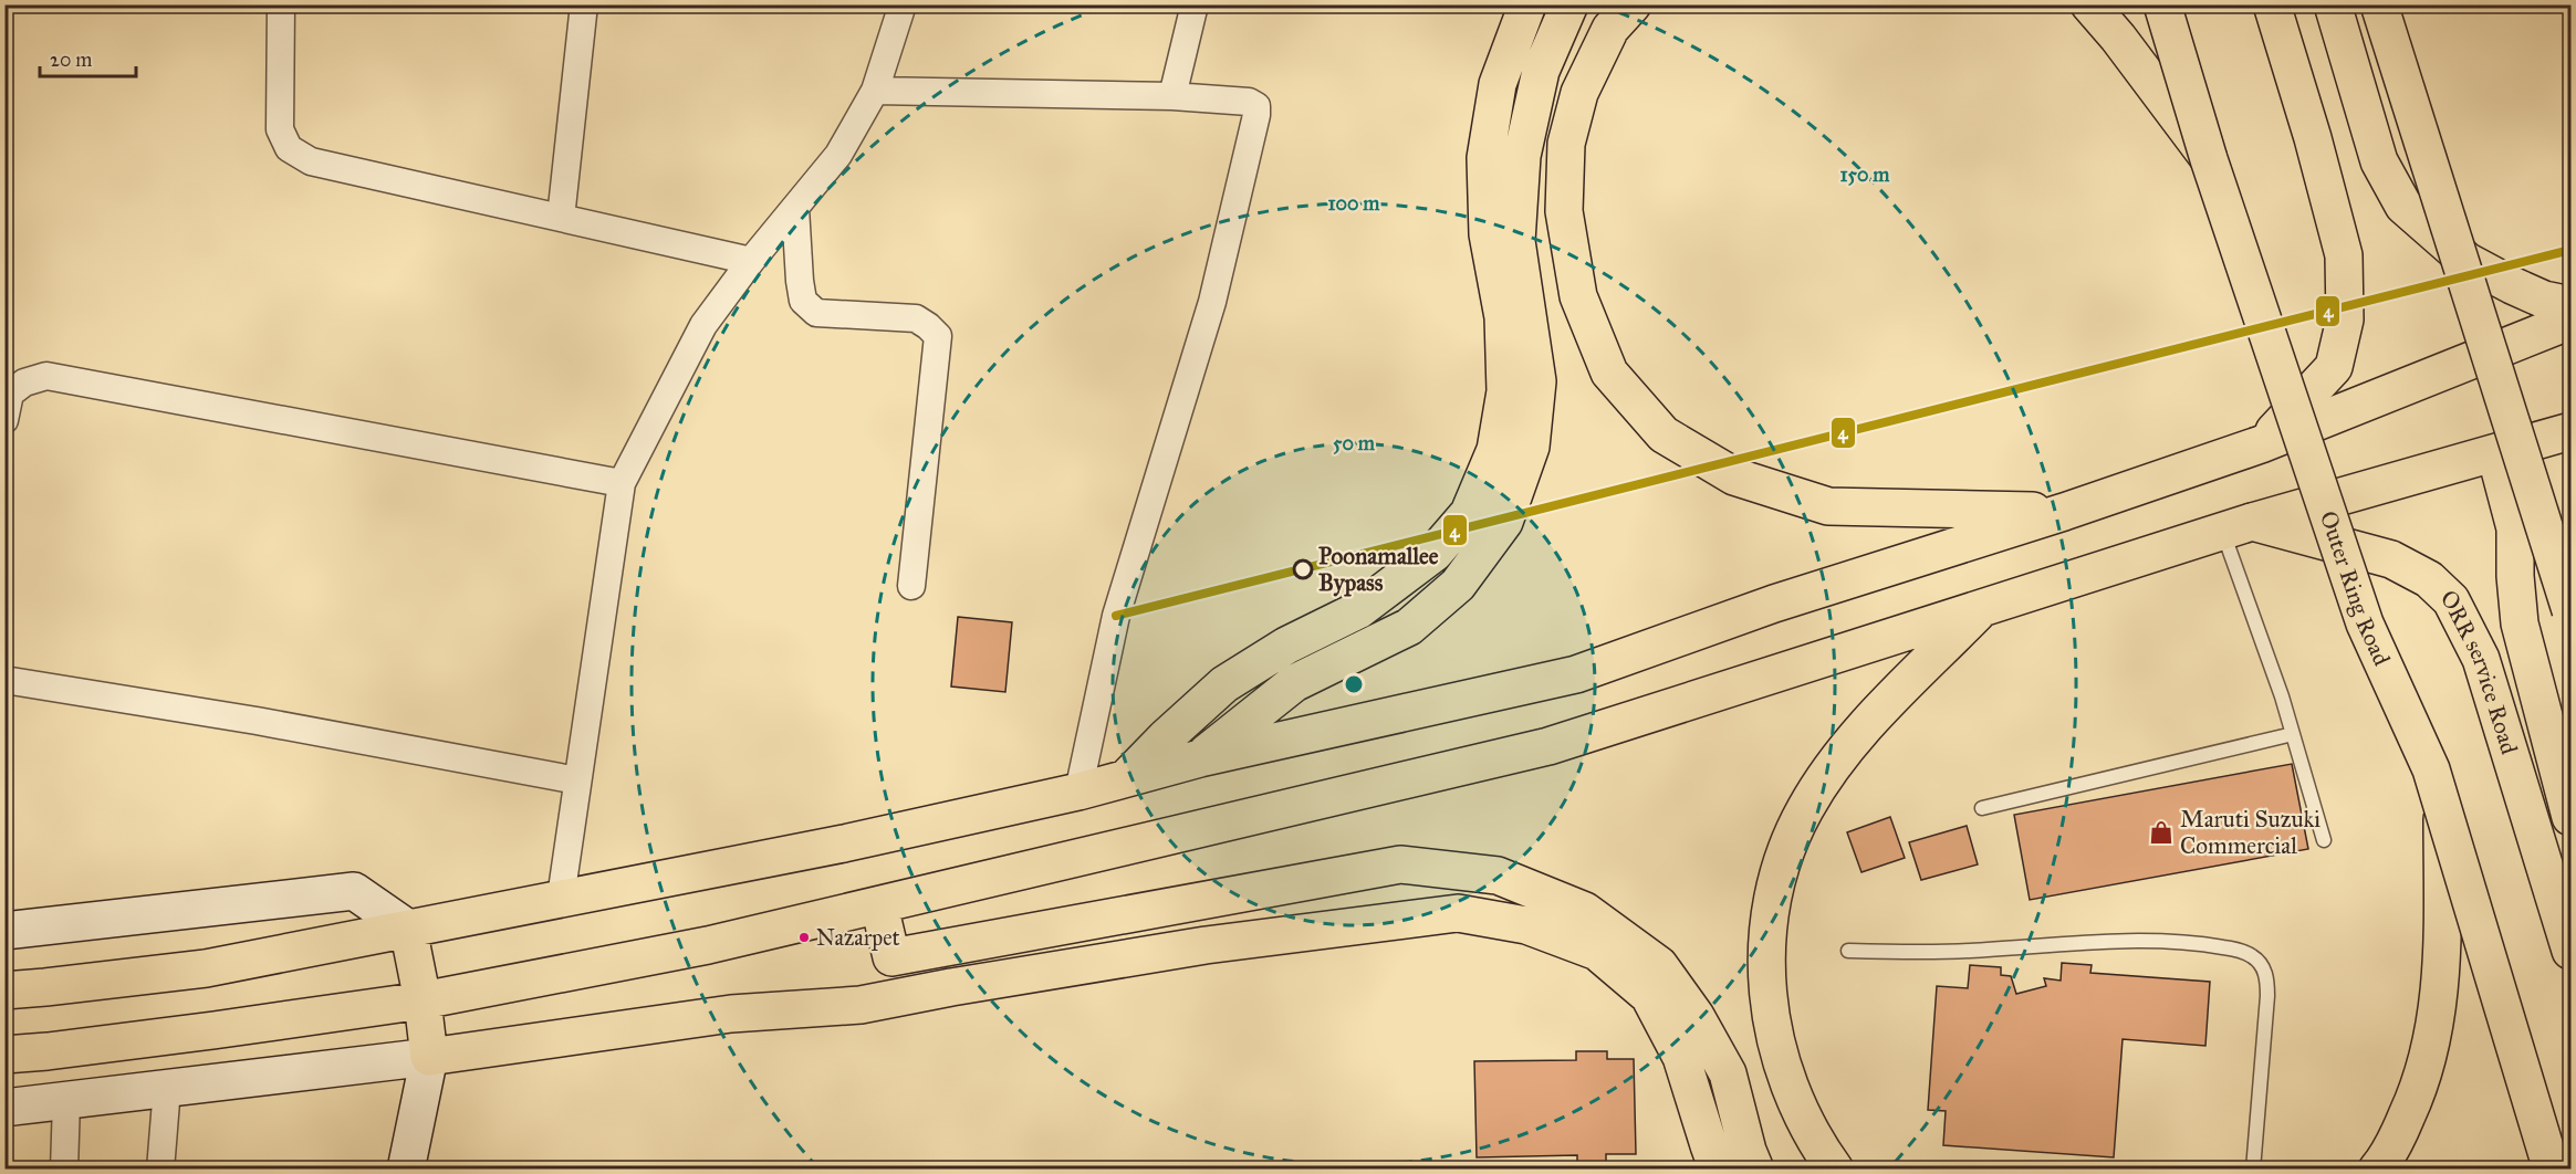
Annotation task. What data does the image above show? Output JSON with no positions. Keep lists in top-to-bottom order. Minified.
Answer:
{"streets":{"main road":["Outer Ring Road","ORR service Road"]},"places":{"other":["Poonamallee Bypass","Nazarpet"],"shop":["Maruti Suzuki Commercial"]},"lines":["transit line 4"],"scale_bar":"20 m","rings":["150 m","100 m","50 m"]}
